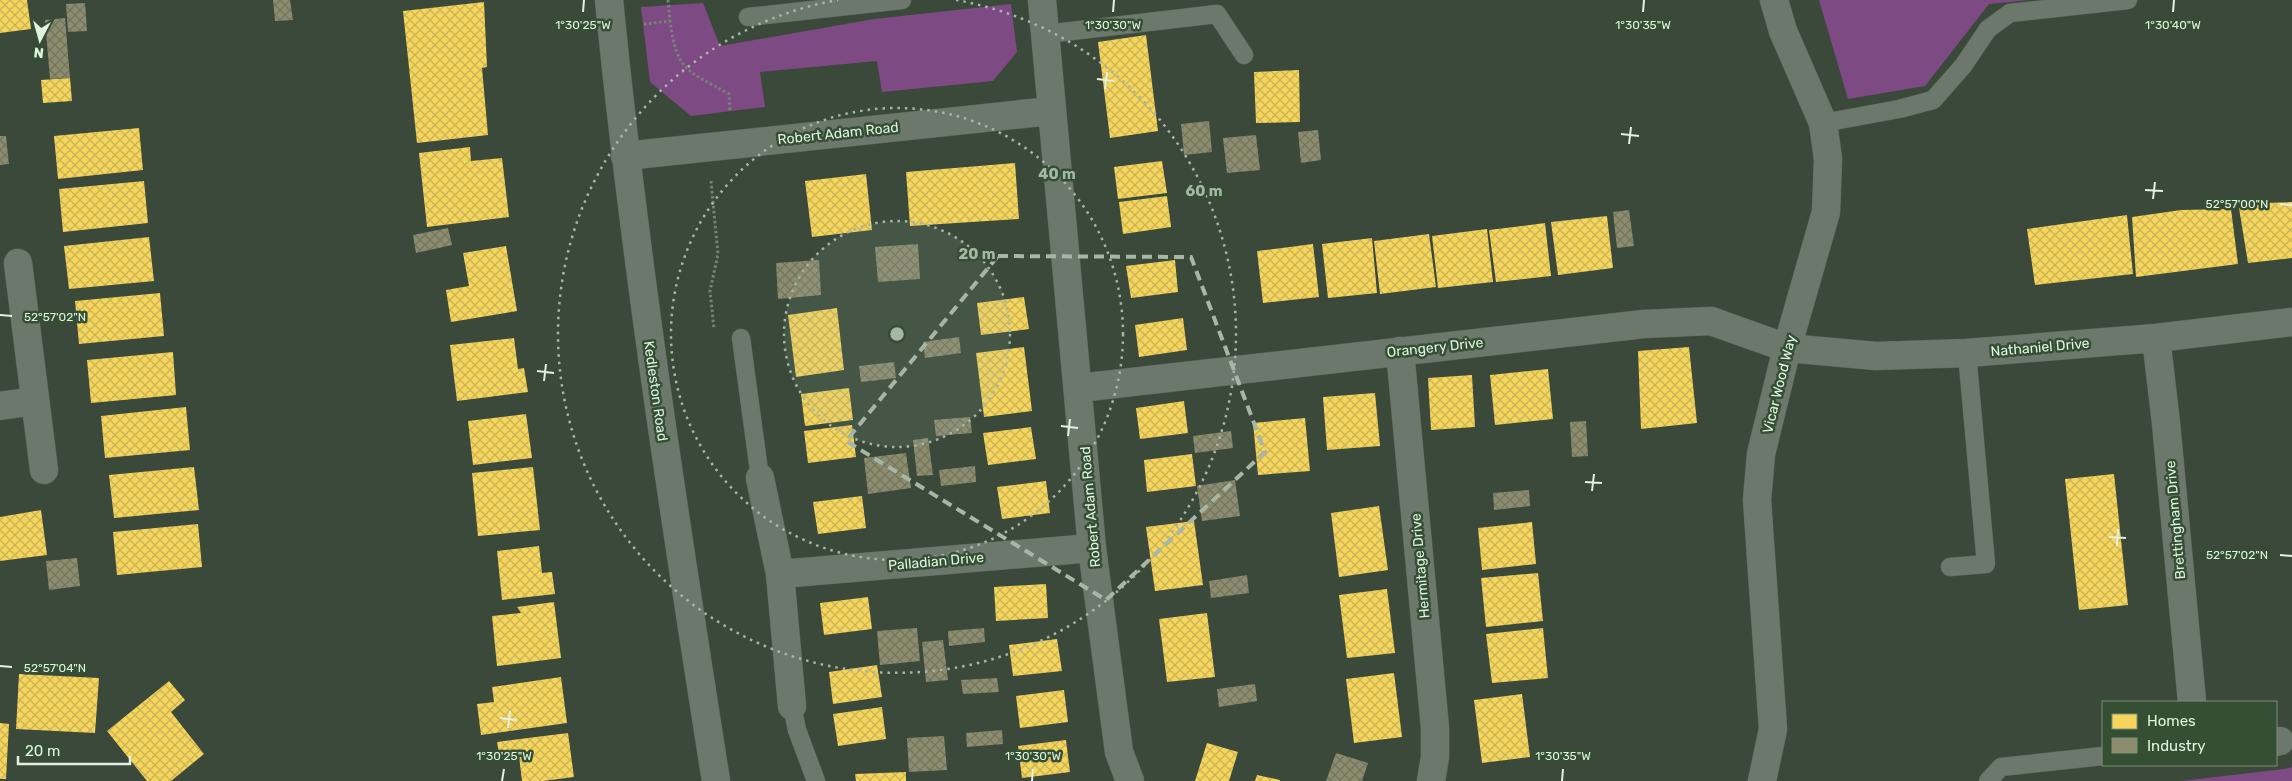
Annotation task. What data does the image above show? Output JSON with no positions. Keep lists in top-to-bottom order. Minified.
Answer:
{"streets":{"street":["Robert Adam Road","Orangery Drive","Nathaniel Drive","Vicar Wood Way","Kedleston Road","Brettingham Drive","Palladian Drive","Hermitage Drive"]},"crossings":[["Robert Adam Road","Orangery Drive"],["Robert Adam Road","Kedleston Road"],["Robert Adam Road","Palladian Drive"],["Orangery Drive","Nathaniel Drive"],["Orangery Drive","Vicar Wood Way"],["Orangery Drive","Hermitage Drive"],["Nathaniel Drive","Vicar Wood Way"],["Nathaniel Drive","Brettingham Drive"]],"legend":["Homes","Industry"],"scale_bar":"20 m","north":"bottom","coordinates":["1°30'25\"W","1°30'30\"W","1°30'35\"W","1°30'40\"W","52°57'00\"N","52°57'02\"N","52°57'04\"N"],"rings":["40 m","60 m","20 m"]}
